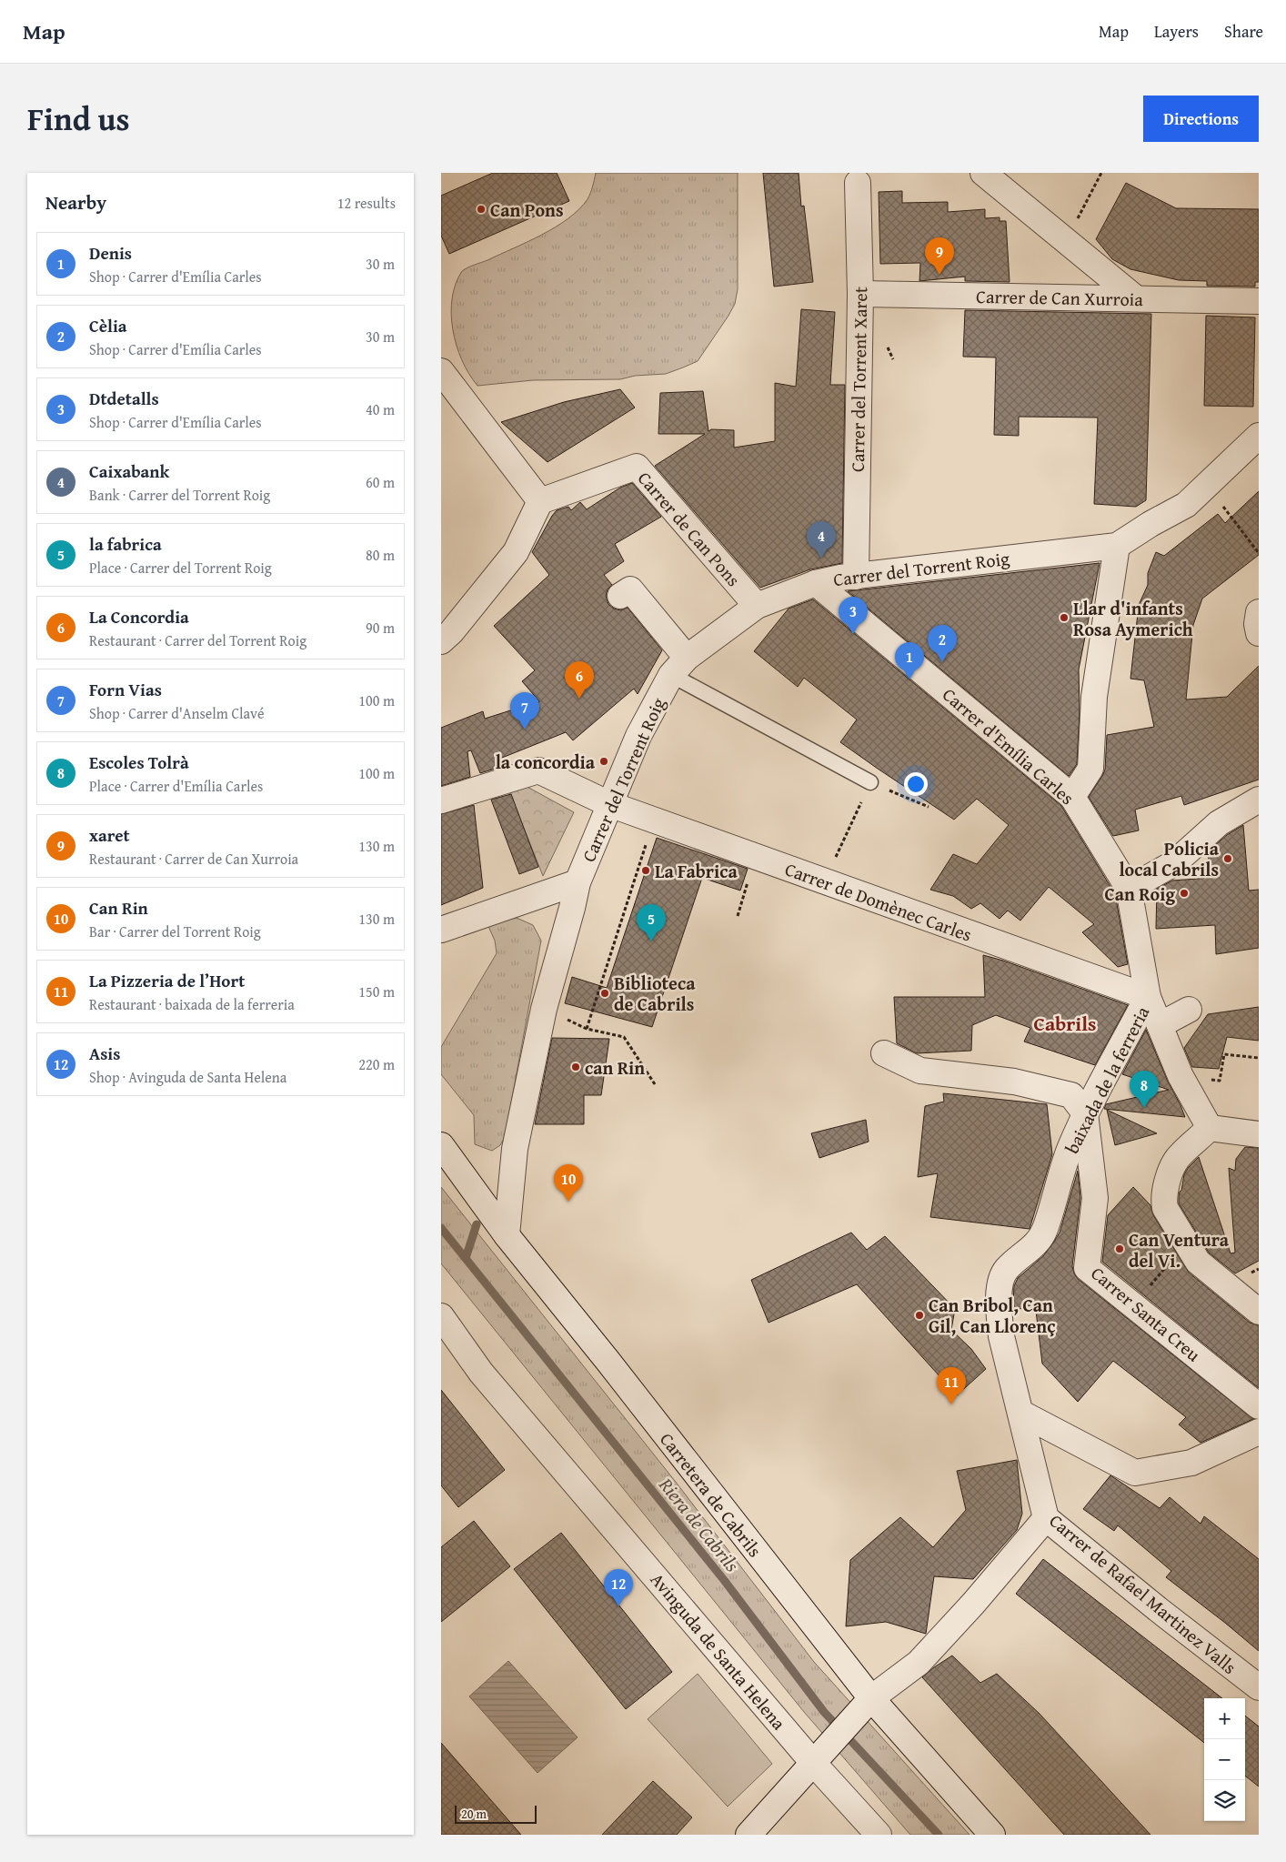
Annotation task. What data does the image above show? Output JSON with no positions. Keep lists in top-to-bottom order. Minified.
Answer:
{"streets":{"street":["Carrer de Can Xurroia","Carrer del Torrent Xaret","Carrer de Can Pons","Carrer del Torrent Roig","Carrer d'Emília Carles","Carrer de Domènec Carles","baixada de la ferreria","Carrer Santa Creu","Carretera de Cabrils","Carrer de Rafael Martinez Valls","Avinguda de Santa Helena"]},"crossings":[["Carrer de Can Xurroia","Carrer del Torrent Xaret"],["Carrer del Torrent Xaret","Carrer del Torrent Roig"],["Carrer de Can Pons","Carrer del Torrent Roig"],["Carrer del Torrent Roig","Carrer d'Emília Carles"],["Carrer del Torrent Roig","Carrer de Domènec Carles"],["Carrer del Torrent Roig","Carretera de Cabrils"],["Carrer d'Emília Carles","Carrer de Domènec Carles"],["Carrer d'Emília Carles","baixada de la ferreria"],["Carrer de Domènec Carles","baixada de la ferreria"],["baixada de la ferreria","Carrer Santa Creu"],["baixada de la ferreria","Carrer de Rafael Martinez Valls"]],"districts":["Cabrils"],"water":["Riera de Cabrils"],"places":["Can Pons","Llar d'infants Rosa Aymerich","la concordia","Policia local Cabrils","La Fabrica","Can Roig","Biblioteca de Cabrils","can Rin","Can Ventura del Vi.","Can Bribol, Can Gil, Can Llorenç"],"scale_bar":"20 m","page":{"header":"Map","nav":["Map","Layers","Share"],"title":"Find us","buttons":"Directions","heading":["Nearby","12 results"],"list":[{"mark":"1","name":"Denis","note":"Shop · Carrer d'Emília Carles","value":"30 m"},{"mark":"2","name":"Cèlia","note":"Shop · Carrer d'Emília Carles","value":"30 m"},{"mark":"3","name":"Dtdetalls","note":"Shop · Carrer d'Emília Carles","value":"40 m"},{"mark":"4","name":"Caixabank","note":"Bank · Carrer del Torrent Roig","value":"60 m"},{"mark":"5","name":"la fabrica","note":"Place · Carrer del Torrent Roig","value":"80 m"},{"mark":"6","name":"La Concordia","note":"Restaurant · Carrer del Torrent Roig","value":"90 m"},{"mark":"7","name":"Forn Vias","note":"Shop · Carrer d'Anselm Clavé","value":"100 m"},{"mark":"8","name":"Escoles Tolrà","note":"Place · Carrer d'Emília Carles","value":"100 m"},{"mark":"9","name":"xaret","note":"Restaurant · Carrer de Can Xurroia","value":"130 m"},{"mark":"10","name":"Can Rin","note":"Bar · Carrer del Torrent Roig","value":"130 m"},{"mark":"11","name":"La Pizzeria de l’Hort","note":"Restaurant · baixada de la ferreria","value":"150 m"},{"mark":"12","name":"Asis","note":"Shop · Avinguda de Santa Helena","value":"220 m"}],"pins":["9","4","3","2","1","6","7","5","8","10","11","12"],"map_buttons":["+","−"],"scale":"20 m"}}
